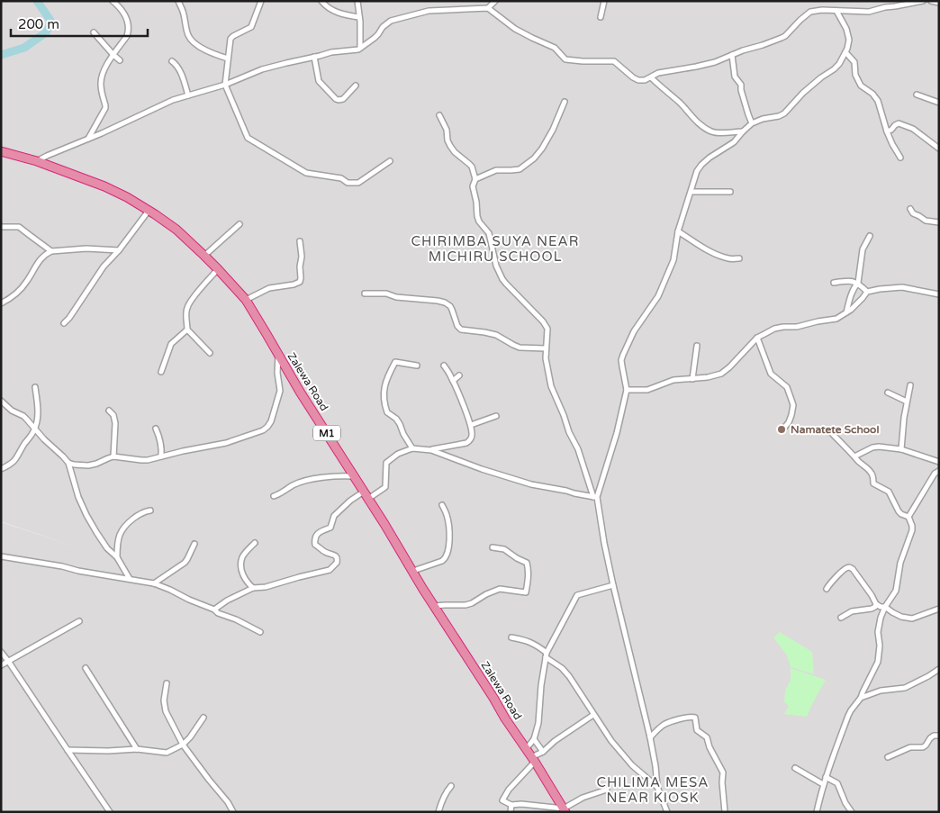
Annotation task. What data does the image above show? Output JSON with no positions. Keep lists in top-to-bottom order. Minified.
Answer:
{"streets":{"highway":["Zalewa Road","M1"]},"districts":["CHIRIMBA SUYA NEAR MICHIRU SCHOOL","CHILIMA MESA NEAR KIOSK"],"places":["Namatete School"],"scale_bar":"200 m"}
